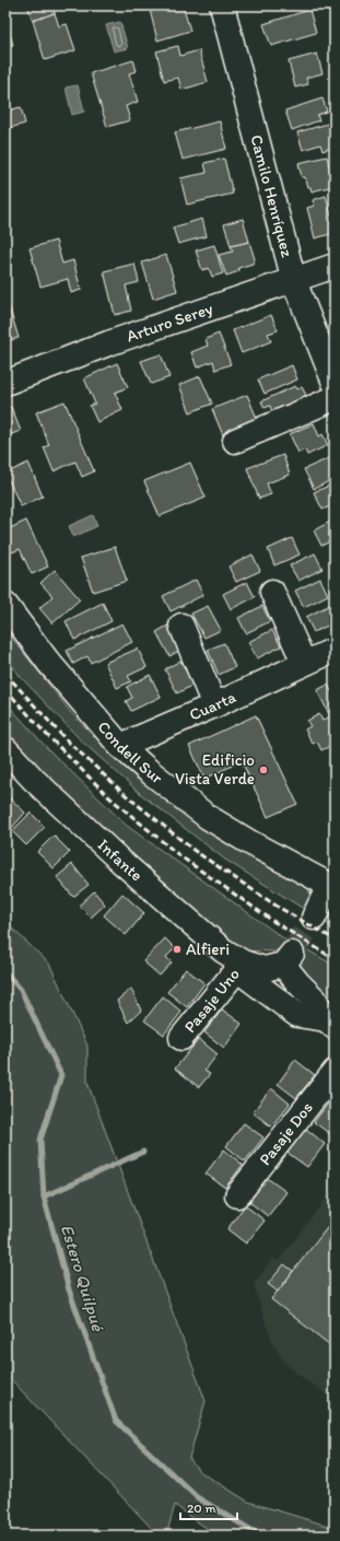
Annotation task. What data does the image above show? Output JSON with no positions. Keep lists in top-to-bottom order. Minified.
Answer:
{"streets":{"street":["Camilo Henríquez","Arturo Serey","Cuarta","Condell Sur","Infante","Pasaje Uno","Pasaje Dos"]},"crossings":[["Camilo Henríquez","Arturo Serey"],["Cuarta","Condell Sur"],["Infante","Pasaje Uno"]],"water":["Estero Quilpué"],"places":["Edificio Vista Verde","Alfieri"],"scale_bar":"20 m"}
